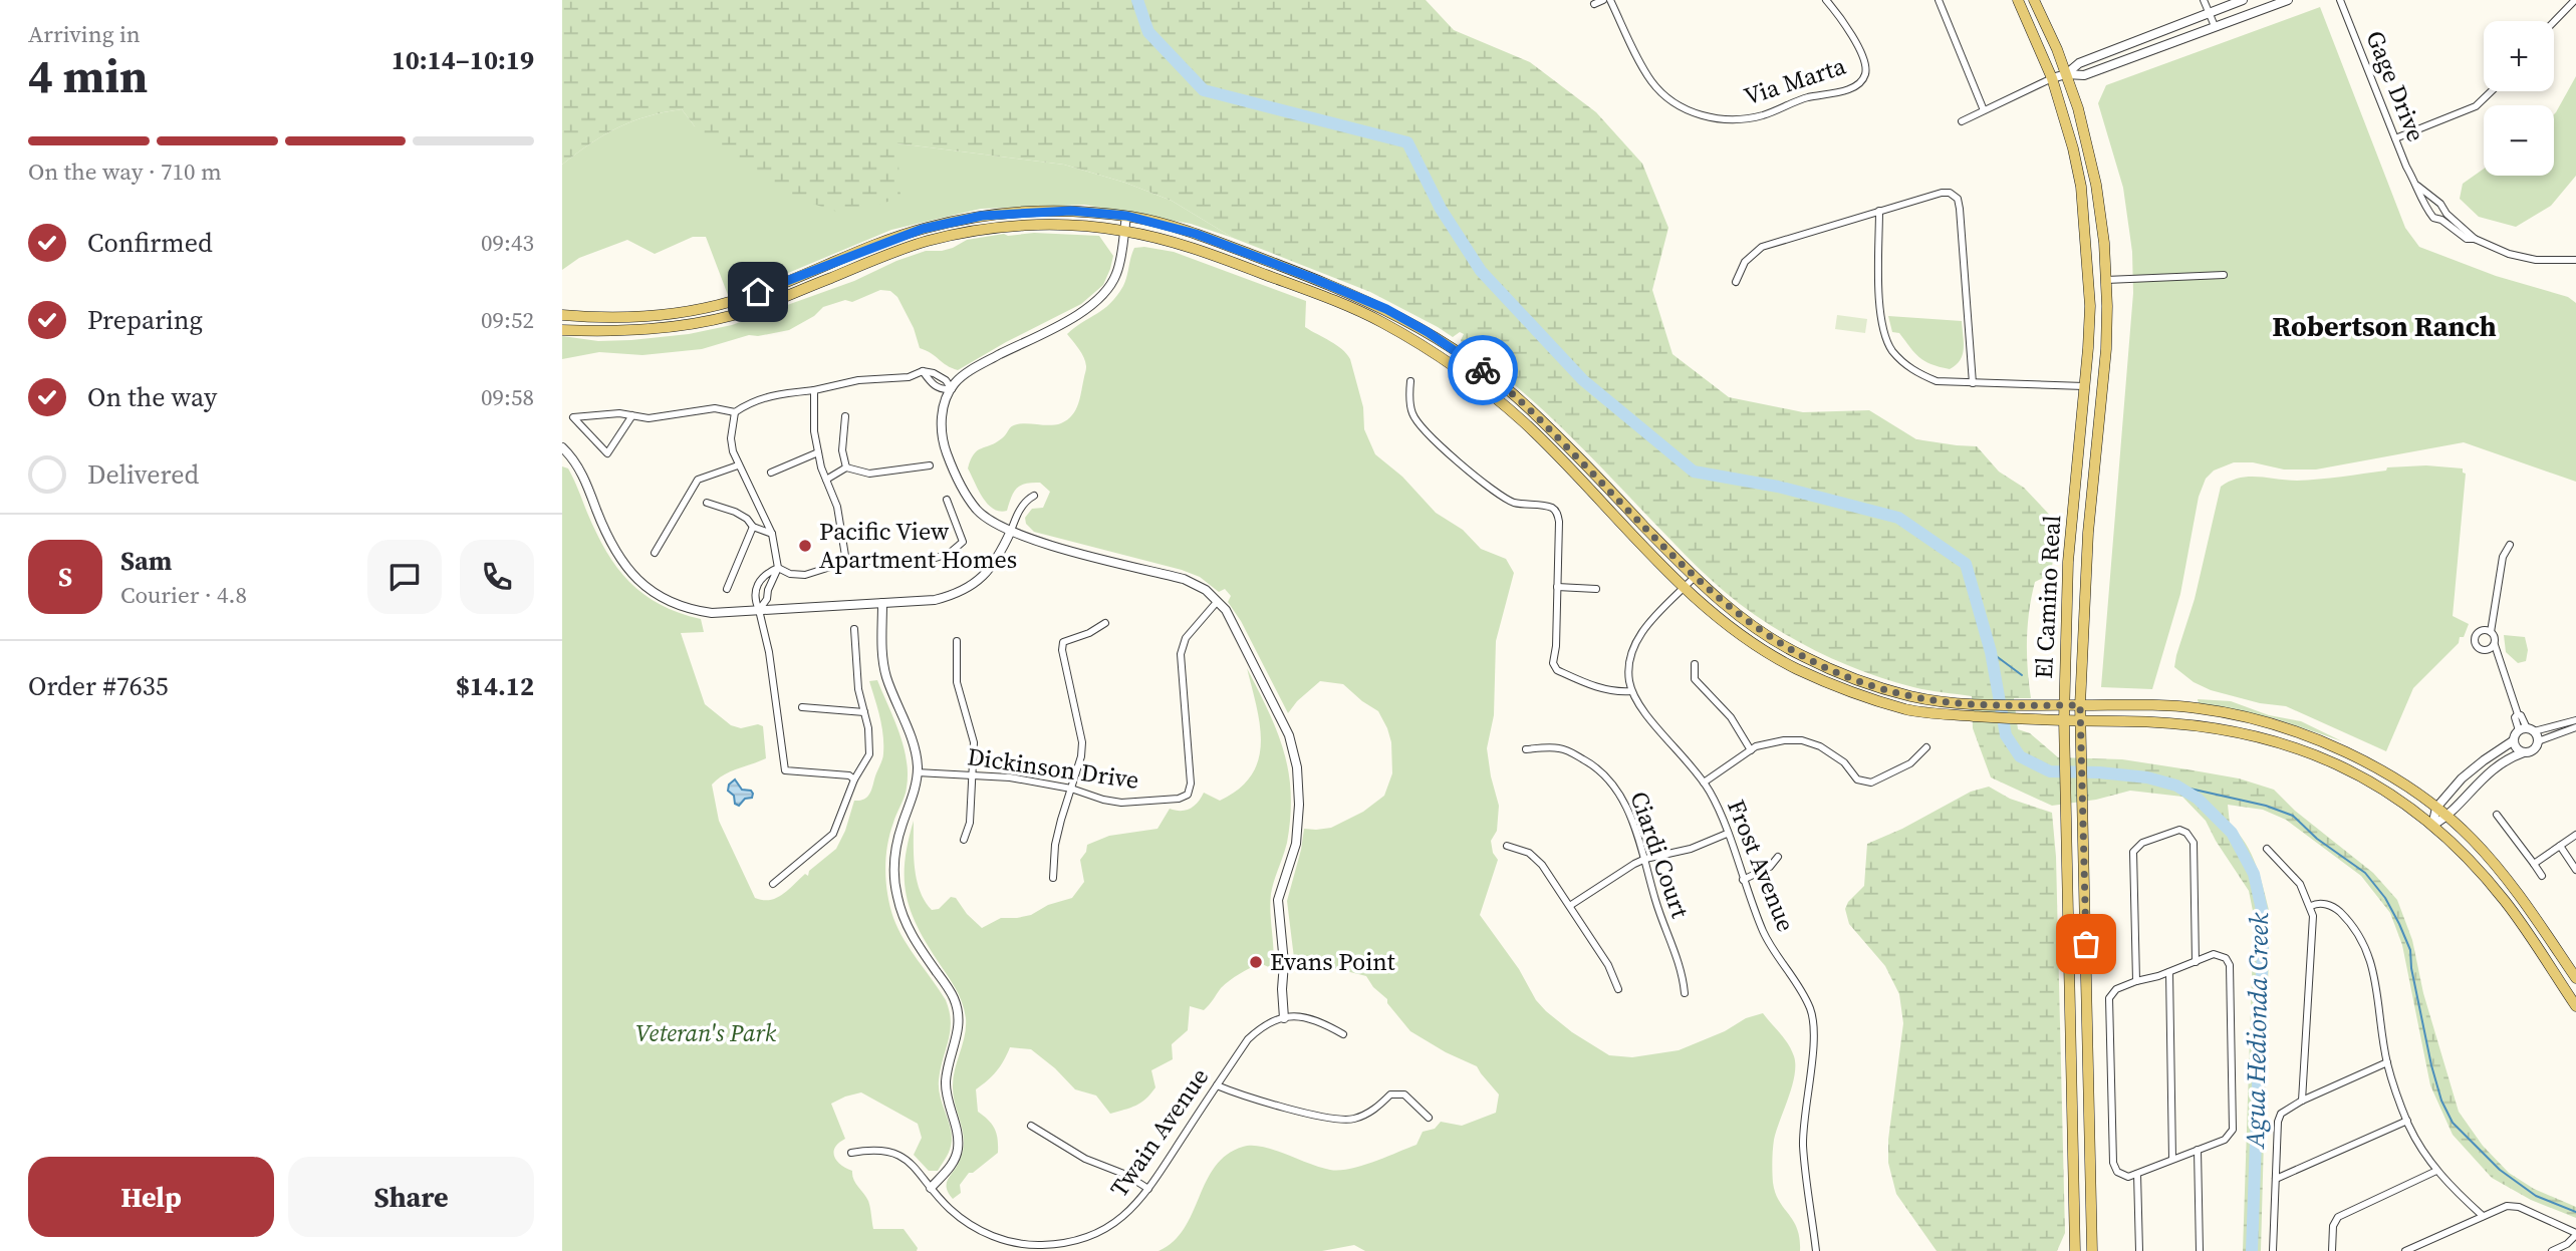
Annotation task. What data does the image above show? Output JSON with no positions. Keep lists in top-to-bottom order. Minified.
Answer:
{"streets":{"main road":["El Camino Real"],"street":["Via Marta","Gage Drive","Dickinson Drive","Ciardi Court","Frost Avenue","Twain Avenue"]},"districts":["Robertson Ranch"],"water":["Agua Hedionda Creek"],"parks":["Veteran's Park"],"places":["Pacific View Apartment Homes","Evans Point"],"page":{"heading":["4 min","Arriving in","10:14–10:19"],"panel":["Sam","Courier · 4.8","Order #7635","$14.12"],"map_buttons":["+","−"],"bar":"On the way · 710 m","list":[["Confirmed","09:43"],["Preparing","09:52"],["On the way","09:58"],"Delivered"],"round":"S","buttons":["Help","Share"]}}
